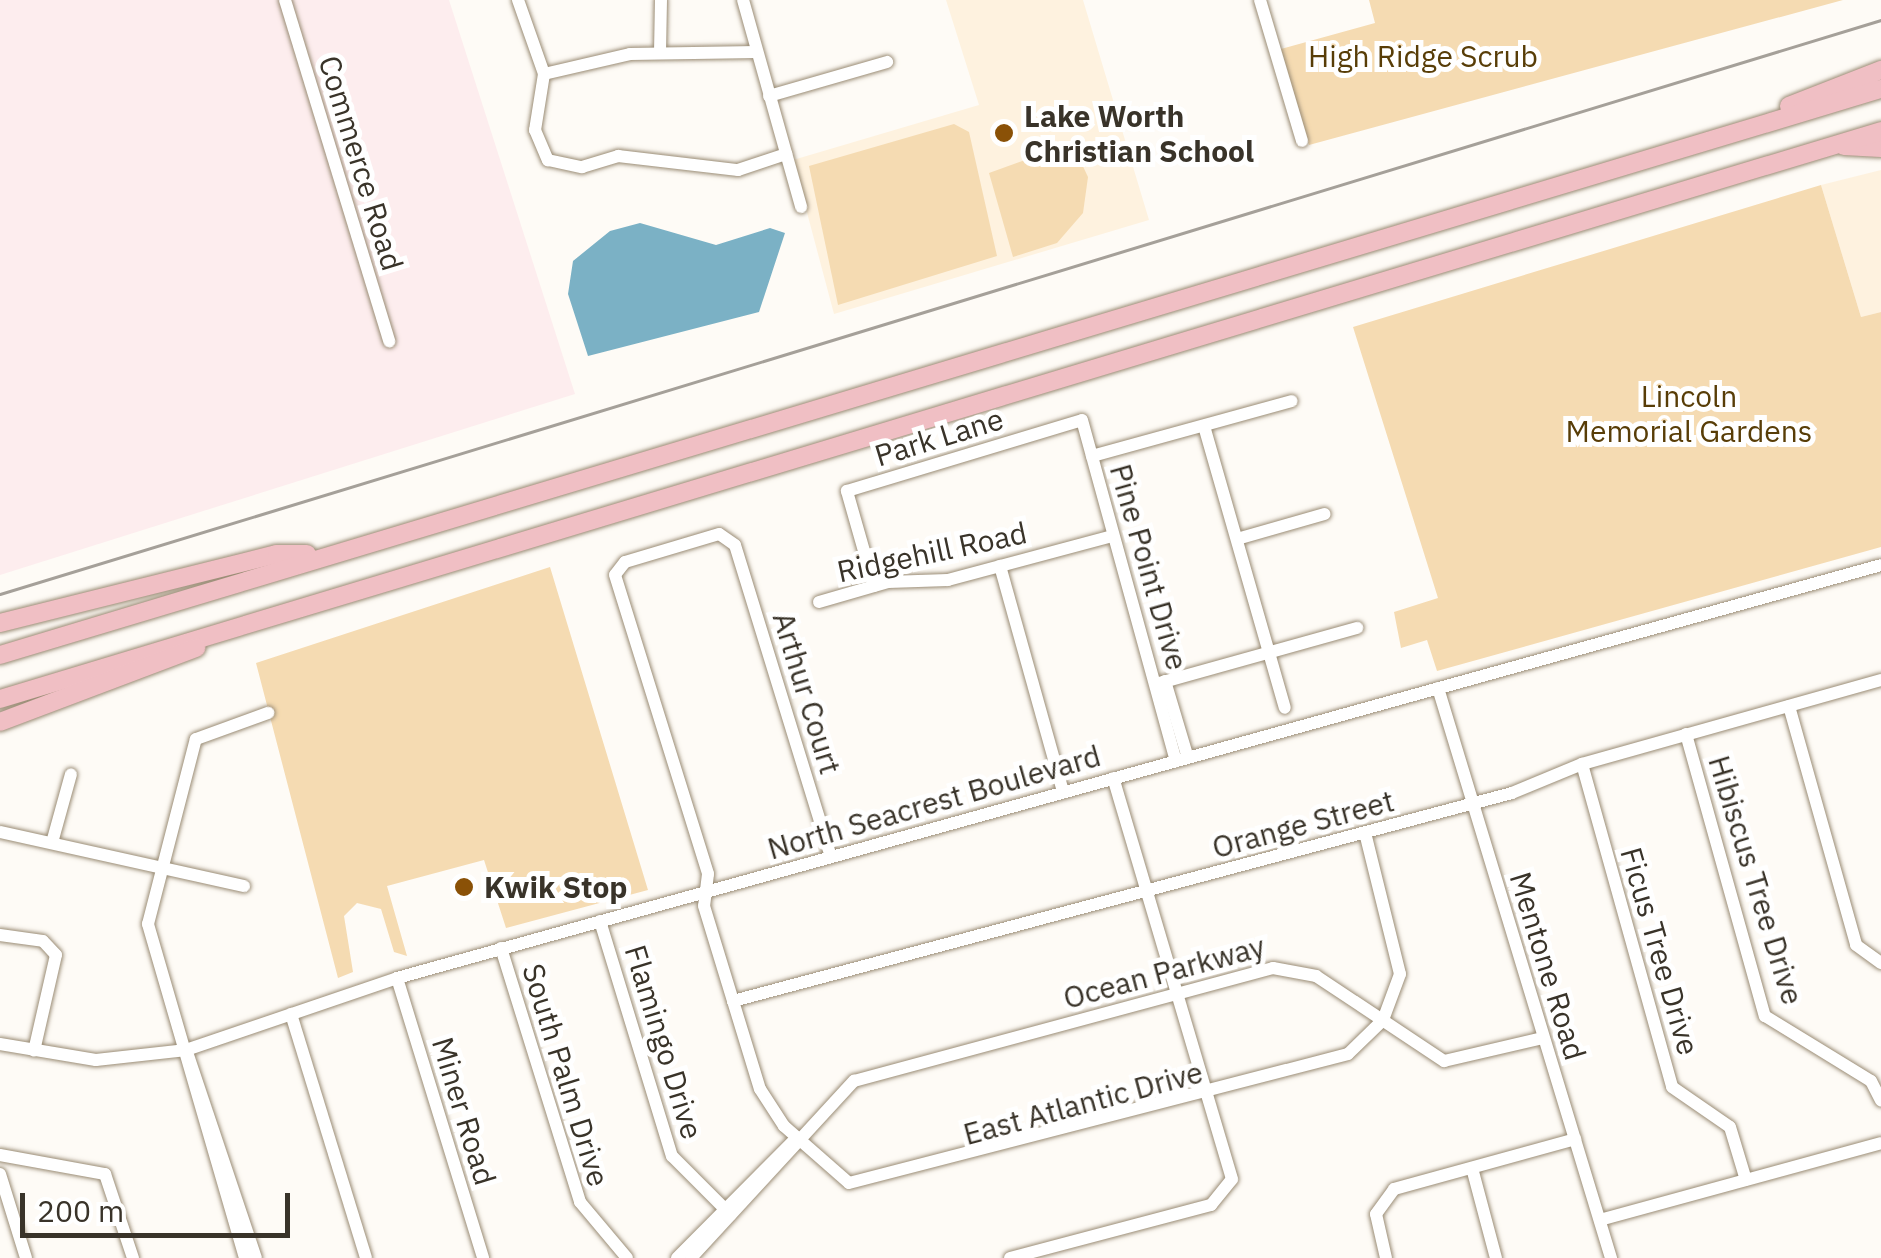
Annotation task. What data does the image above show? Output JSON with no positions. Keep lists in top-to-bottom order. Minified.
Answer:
{"streets":{"street":["Commerce Road","Park Lane","Ridgehill Road","Pine Point Drive","Arthur Court","North Seacrest Boulevard","Orange Street","Hibiscus Tree Drive","Ficus Tree Drive","Mentone Road","Ocean Parkway","Flamingo Drive","South Palm Drive","East Atlantic Drive","Miner Road"]},"crossings":[["Park Lane","Ridgehill Road"],["Park Lane","Pine Point Drive"],["Ridgehill Road","Pine Point Drive"],["Pine Point Drive","North Seacrest Boulevard"],["Arthur Court","North Seacrest Boulevard"],["North Seacrest Boulevard","Mentone Road"],["North Seacrest Boulevard","Flamingo Drive"],["North Seacrest Boulevard","South Palm Drive"],["North Seacrest Boulevard","Miner Road"],["Orange Street","Hibiscus Tree Drive"],["Orange Street","Ficus Tree Drive"],["Orange Street","Mentone Road"],["Mentone Road","Ocean Parkway"],["Ocean Parkway","Flamingo Drive"],["Ocean Parkway","East Atlantic Drive"]],"parks":["High Ridge Scrub","Lincoln Memorial Gardens"],"places":["Lake Worth Christian School","Kwik Stop"],"scale_bar":"200 m"}
